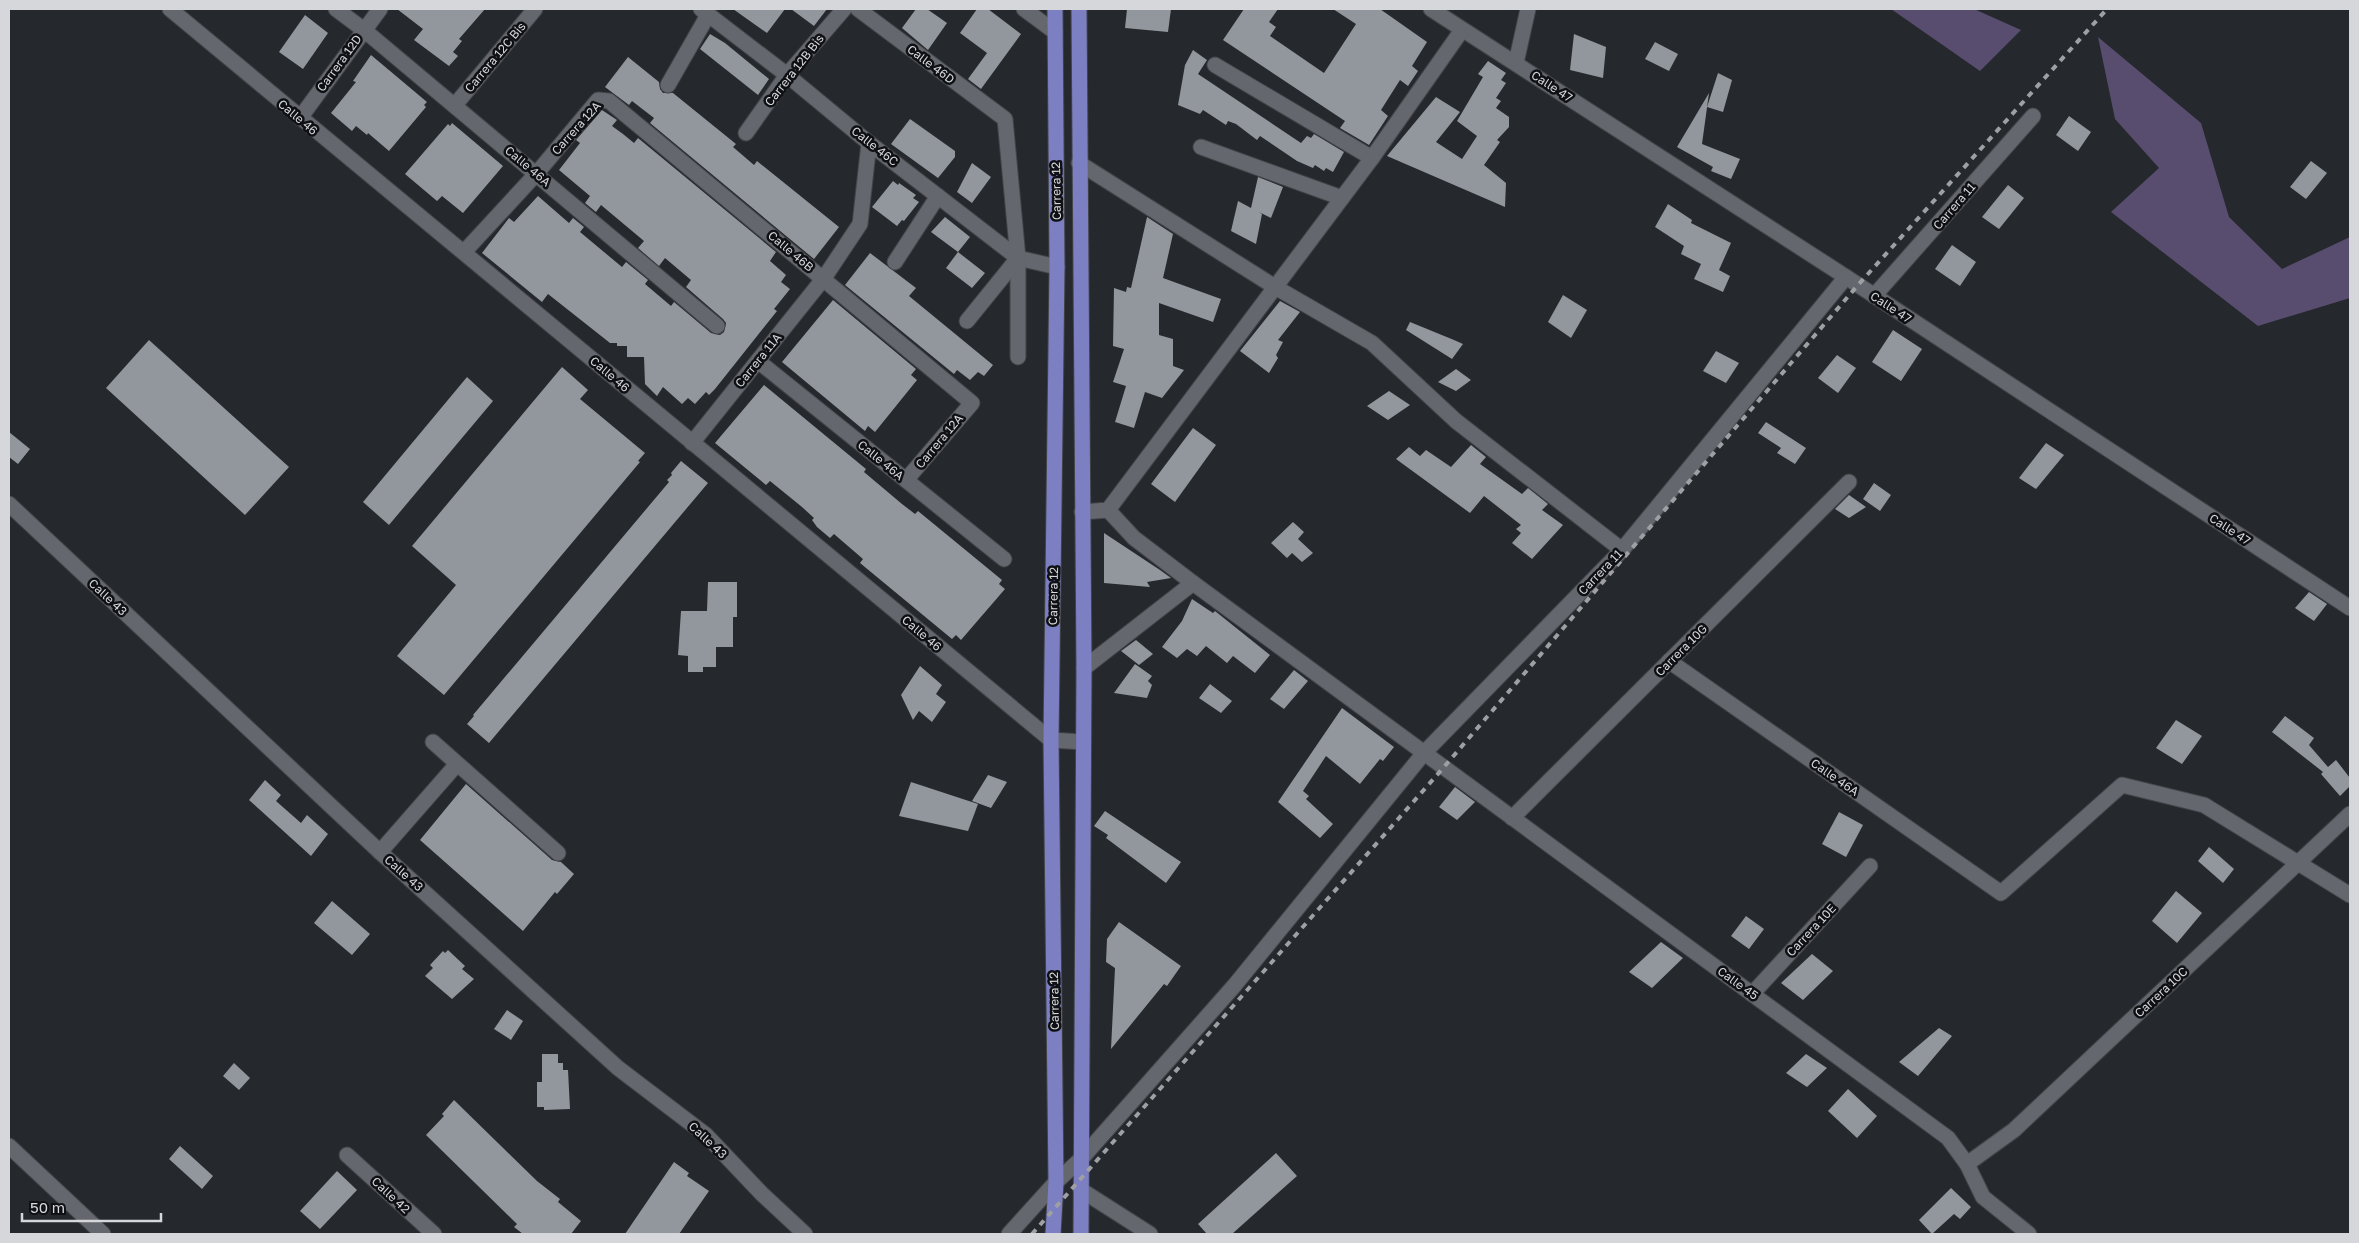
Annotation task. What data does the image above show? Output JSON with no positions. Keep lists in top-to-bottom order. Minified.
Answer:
{"streets":{"main road":["Carrera 12"],"street":["Carrera 12C Bis","Carrera 12D","Calle 46D","Carrera 12B Bis","Calle 47","Calle 46","Carrera 12A","Calle 46C","Calle 46A","Carrera 11","Calle 46B","Carrera 11A","Calle 43","Carrera 10G","Carrera 10E","Calle 45","Carrera 10C","Calle 42"]},"crossings":[["Carrera 12C Bis","Calle 46A"],["Carrera 12D","Calle 46"],["Carrera 12D","Calle 46A"],["Calle 46D","Calle 46C"],["Carrera 12B Bis","Calle 46C"],["Calle 47","Carrera 11"],["Calle 46","Carrera 12A"],["Calle 46","Carrera 12"],["Calle 46","Carrera 11A"],["Carrera 12A","Calle 46A"],["Carrera 12A","Calle 46B"],["Calle 46C","Carrera 12"],["Calle 46C","Carrera 11A"],["Calle 46A","Carrera 11A"],["Calle 46A","Carrera 10G"],["Calle 46A","Carrera 10C"],["Carrera 12","Carrera 11"],["Carrera 11","Calle 45"],["Calle 46B","Carrera 11A"],["Carrera 10G","Calle 45"],["Carrera 10E","Calle 45"],["Calle 45","Carrera 10C"]],"scale_bar":"50 m"}
